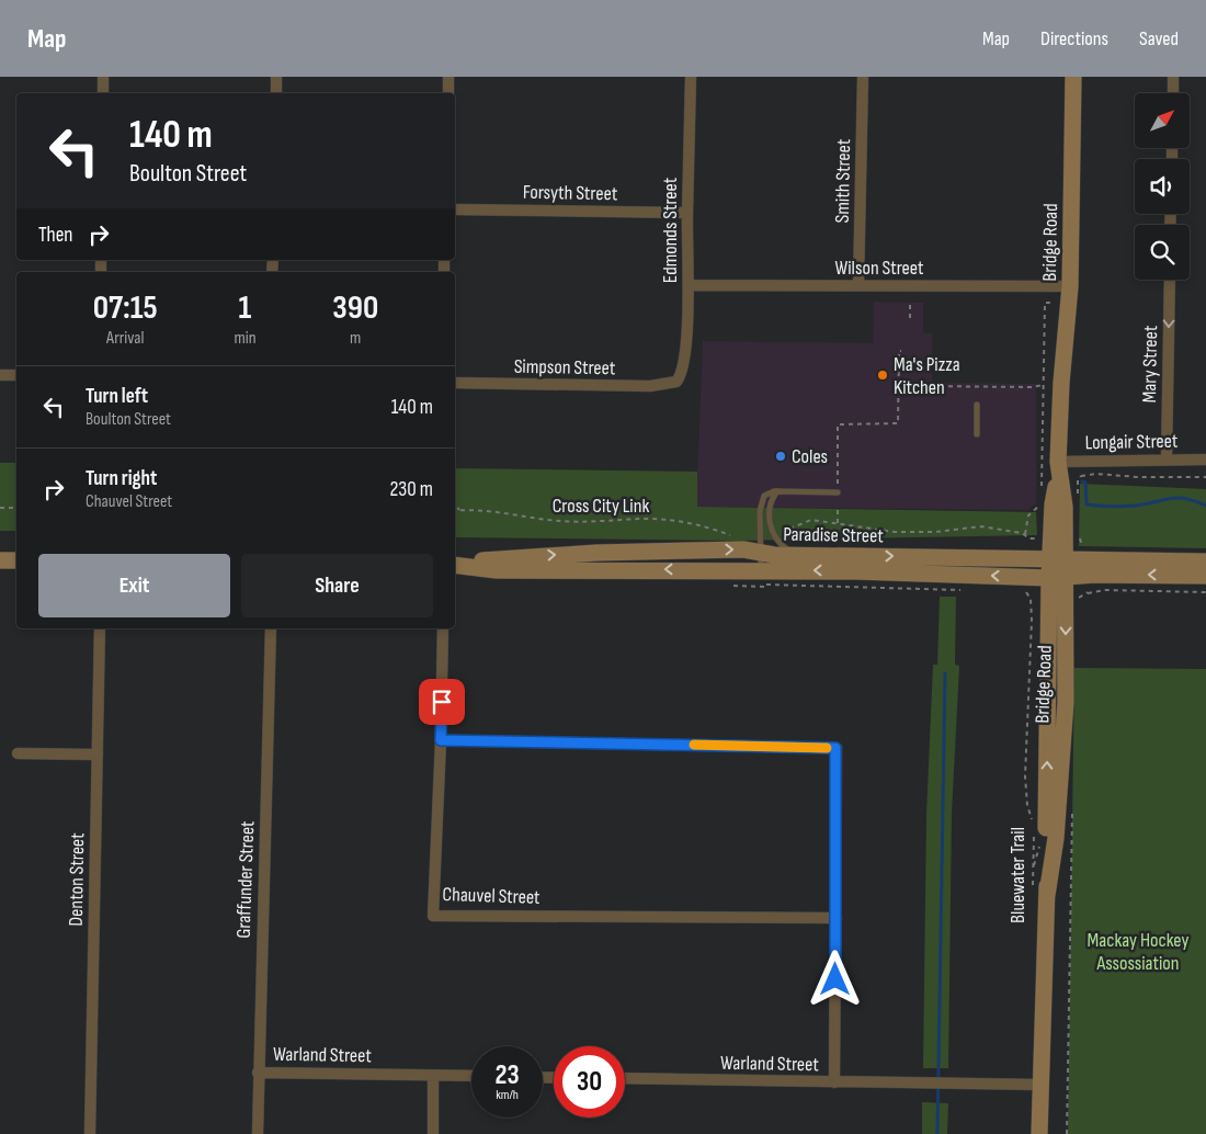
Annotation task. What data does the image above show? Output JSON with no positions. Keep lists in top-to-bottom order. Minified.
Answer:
{"streets":{"street":["Smith Street","Forsyth Street","Edmonds Street","Bridge Road","Wilson Street","Mary Street","Simpson Street","Longair Street","Paradise Street","Denton Street","Graffunder Street","Chauvel Street","Warland Street"],"path":["Cross City Link","Bluewater Trail"]},"crossings":[["Smith Street","Wilson Street"],["Forsyth Street","Edmonds Street"],["Edmonds Street","Wilson Street"],["Edmonds Street","Simpson Street"],["Bridge Road","Wilson Street"],["Bridge Road","Longair Street"],["Bridge Road","Paradise Street"],["Bridge Road","Bluewater Trail"],["Bridge Road","Warland Street"],["Mary Street","Longair Street"],["Graffunder Street","Warland Street"]],"one_way":["Mary Street"],"parks":["Mackay Hockey Assossiation"],"places":["Ma's Pizza Kitchen","Coles"],"north":"top right","page":{"header":"Map","nav":["Map","Directions","Saved"],"turn":["140 m","Boulton Street"],"then":"Then","eta":["07:15","Arrival","1","min","390","m"],"list":[{"name":"Turn left","note":"Boulton Street","value":"140 m"},{"name":"Turn right","note":"Chauvel Street","value":"230 m"}],"buttons":["Exit","Share"],"speed":"23 km/h","limit":"30"}}
